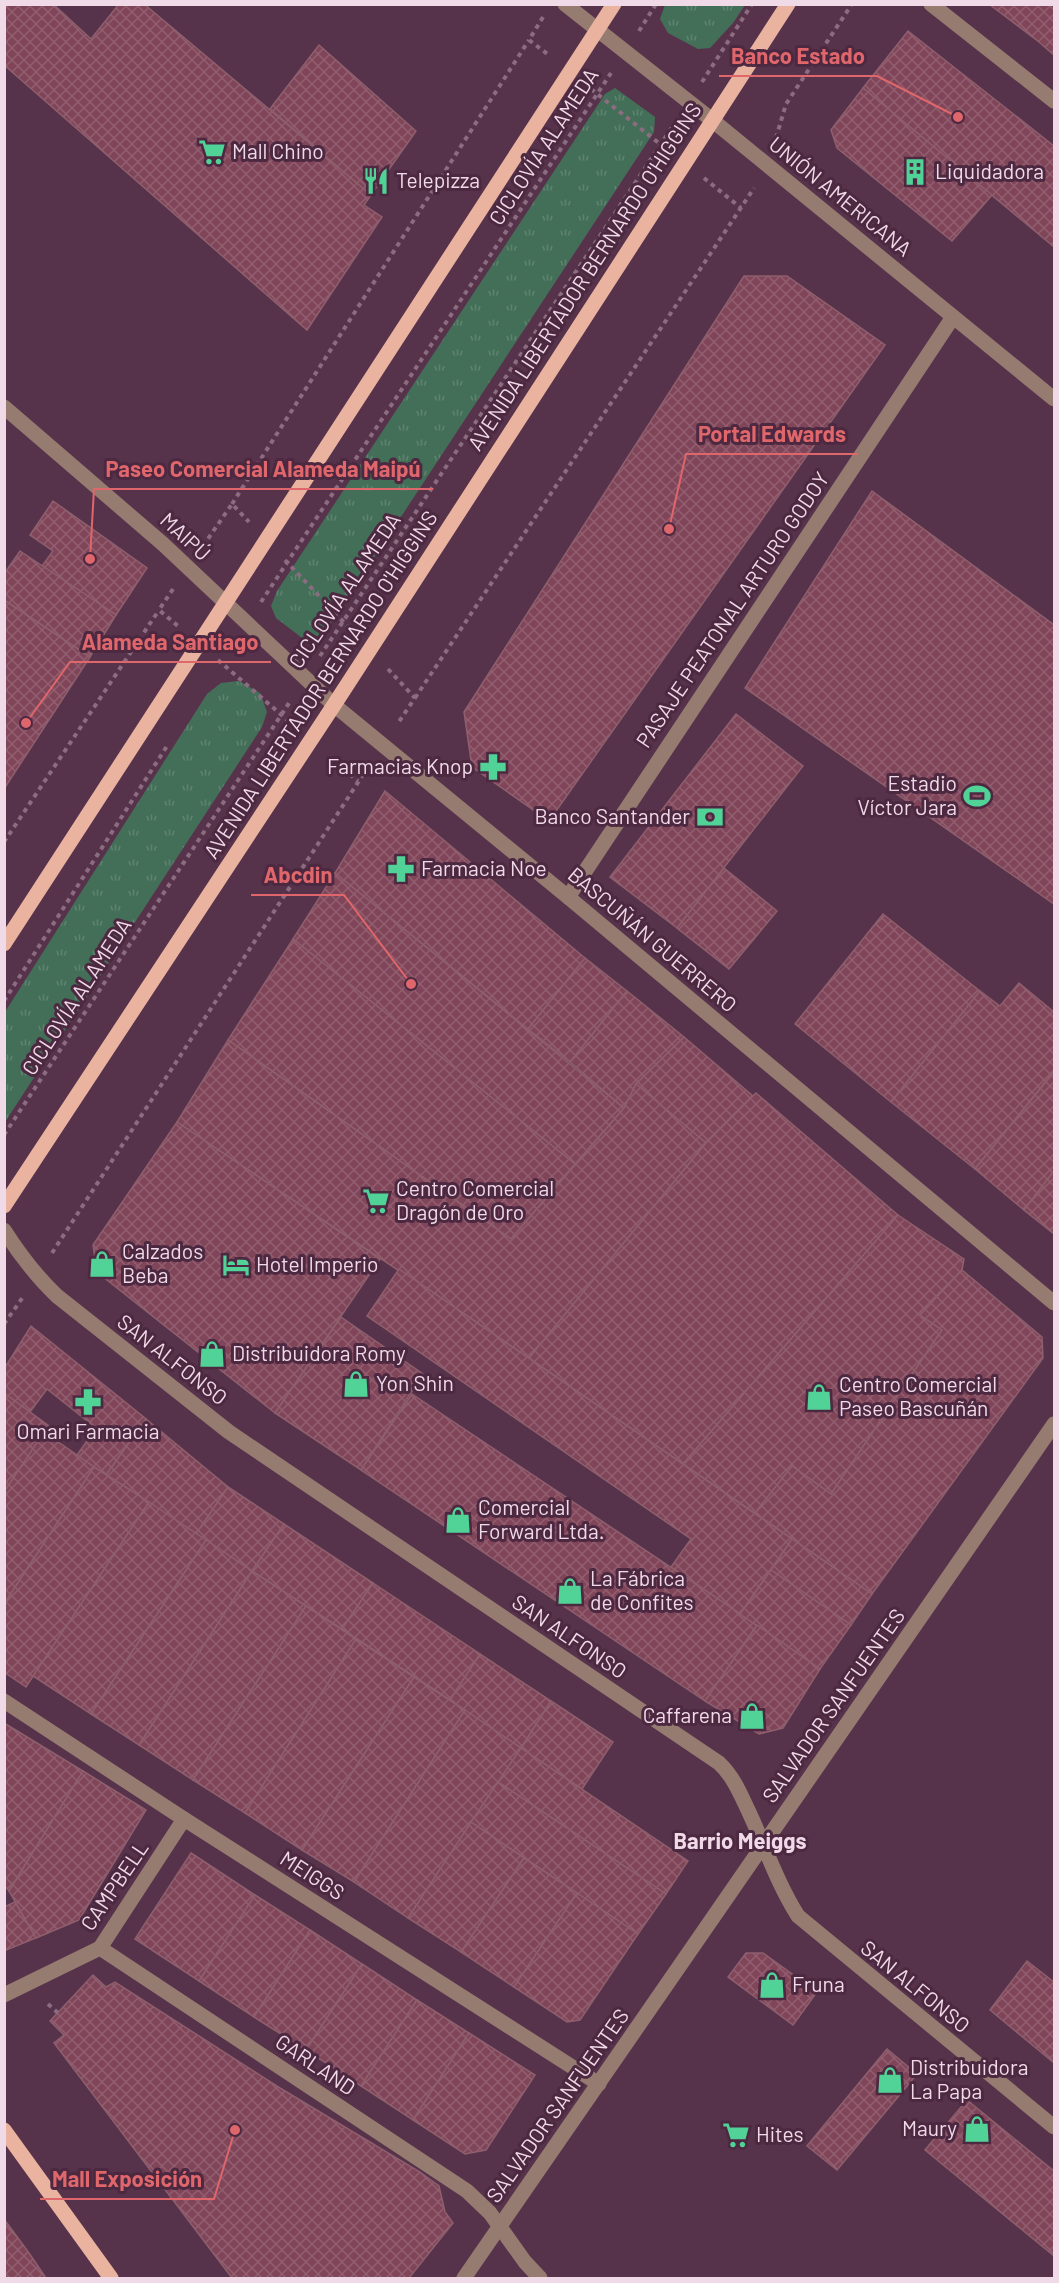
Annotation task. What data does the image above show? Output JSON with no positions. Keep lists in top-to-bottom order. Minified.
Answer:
{"streets":{"main road":["AVENIDA LIBERTADOR BERNARDO O'HIGGINS"],"street":["UNIÓN AMERICANA","MAIPÚ","PASAJE PEATONAL ARTURO GODOY","BASCUÑÁN GUERRERO","SAN ALFONSO","SALVADOR SANFUENTES","MEIGGS","CAMPBELL","GARLAND"],"path":["CICLOVÍA ALAMEDA"]},"crossings":[["CICLOVÍA ALAMEDA","UNIÓN AMERICANA"],["CICLOVÍA ALAMEDA","BASCUÑÁN GUERRERO"],["UNIÓN AMERICANA","AVENIDA LIBERTADOR BERNARDO O'HIGGINS"],["UNIÓN AMERICANA","PASAJE PEATONAL ARTURO GODOY"],["AVENIDA LIBERTADOR BERNARDO O'HIGGINS","BASCUÑÁN GUERRERO"],["MAIPÚ","BASCUÑÁN GUERRERO"],["PASAJE PEATONAL ARTURO GODOY","BASCUÑÁN GUERRERO"],["SAN ALFONSO","SALVADOR SANFUENTES"],["SALVADOR SANFUENTES","MEIGGS"],["SALVADOR SANFUENTES","GARLAND"],["MEIGGS","CAMPBELL"],["CAMPBELL","GARLAND"]],"districts":["Barrio Meiggs"],"places":{"other":["Banco Estado","Portal Edwards","Paseo Comercial Alameda Maipú","Alameda Santiago","Abcdin","Mall Exposición"],"supermarket":["Mall Chino","Centro Comercial Dragón de Oro","Hites"],"building":["Liquidadora"],"restaurant":["Telepizza"],"pharmacy":["Farmacias Knop","Farmacia Noe","Omari Farmacia"],"sports":["Estadio Víctor Jara"],"bank":["Banco Santander"],"shop":["Calzados Beba","Distribuidora Romy","Yon Shin","Centro Comercial Paseo Bascuñán","Comercial Forward Ltda.","La Fábrica de Confites","Caffarena","Fruna","Distribuidora La Papa","Maury"],"hotel":["Hotel Imperio"]}}
